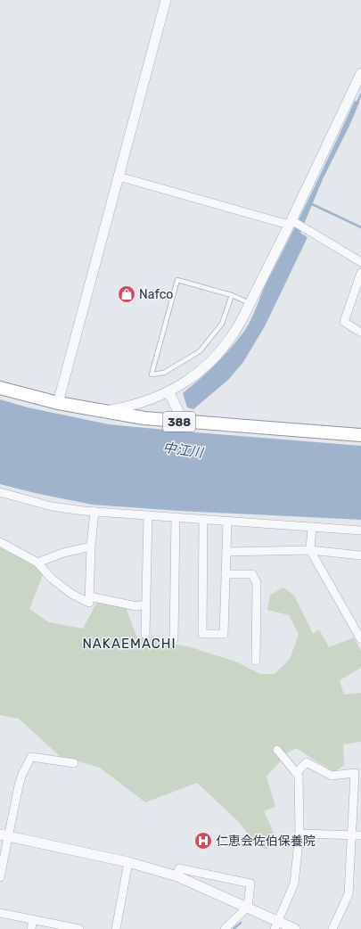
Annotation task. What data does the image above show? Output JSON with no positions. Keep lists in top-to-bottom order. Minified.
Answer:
{"streets":{"highway":["388"]},"districts":["NAKAEMACHI"],"water":["中江川"],"places":{"shop":["Nafco"],"hospital":["仁恵会佐伯保養院"]}}
